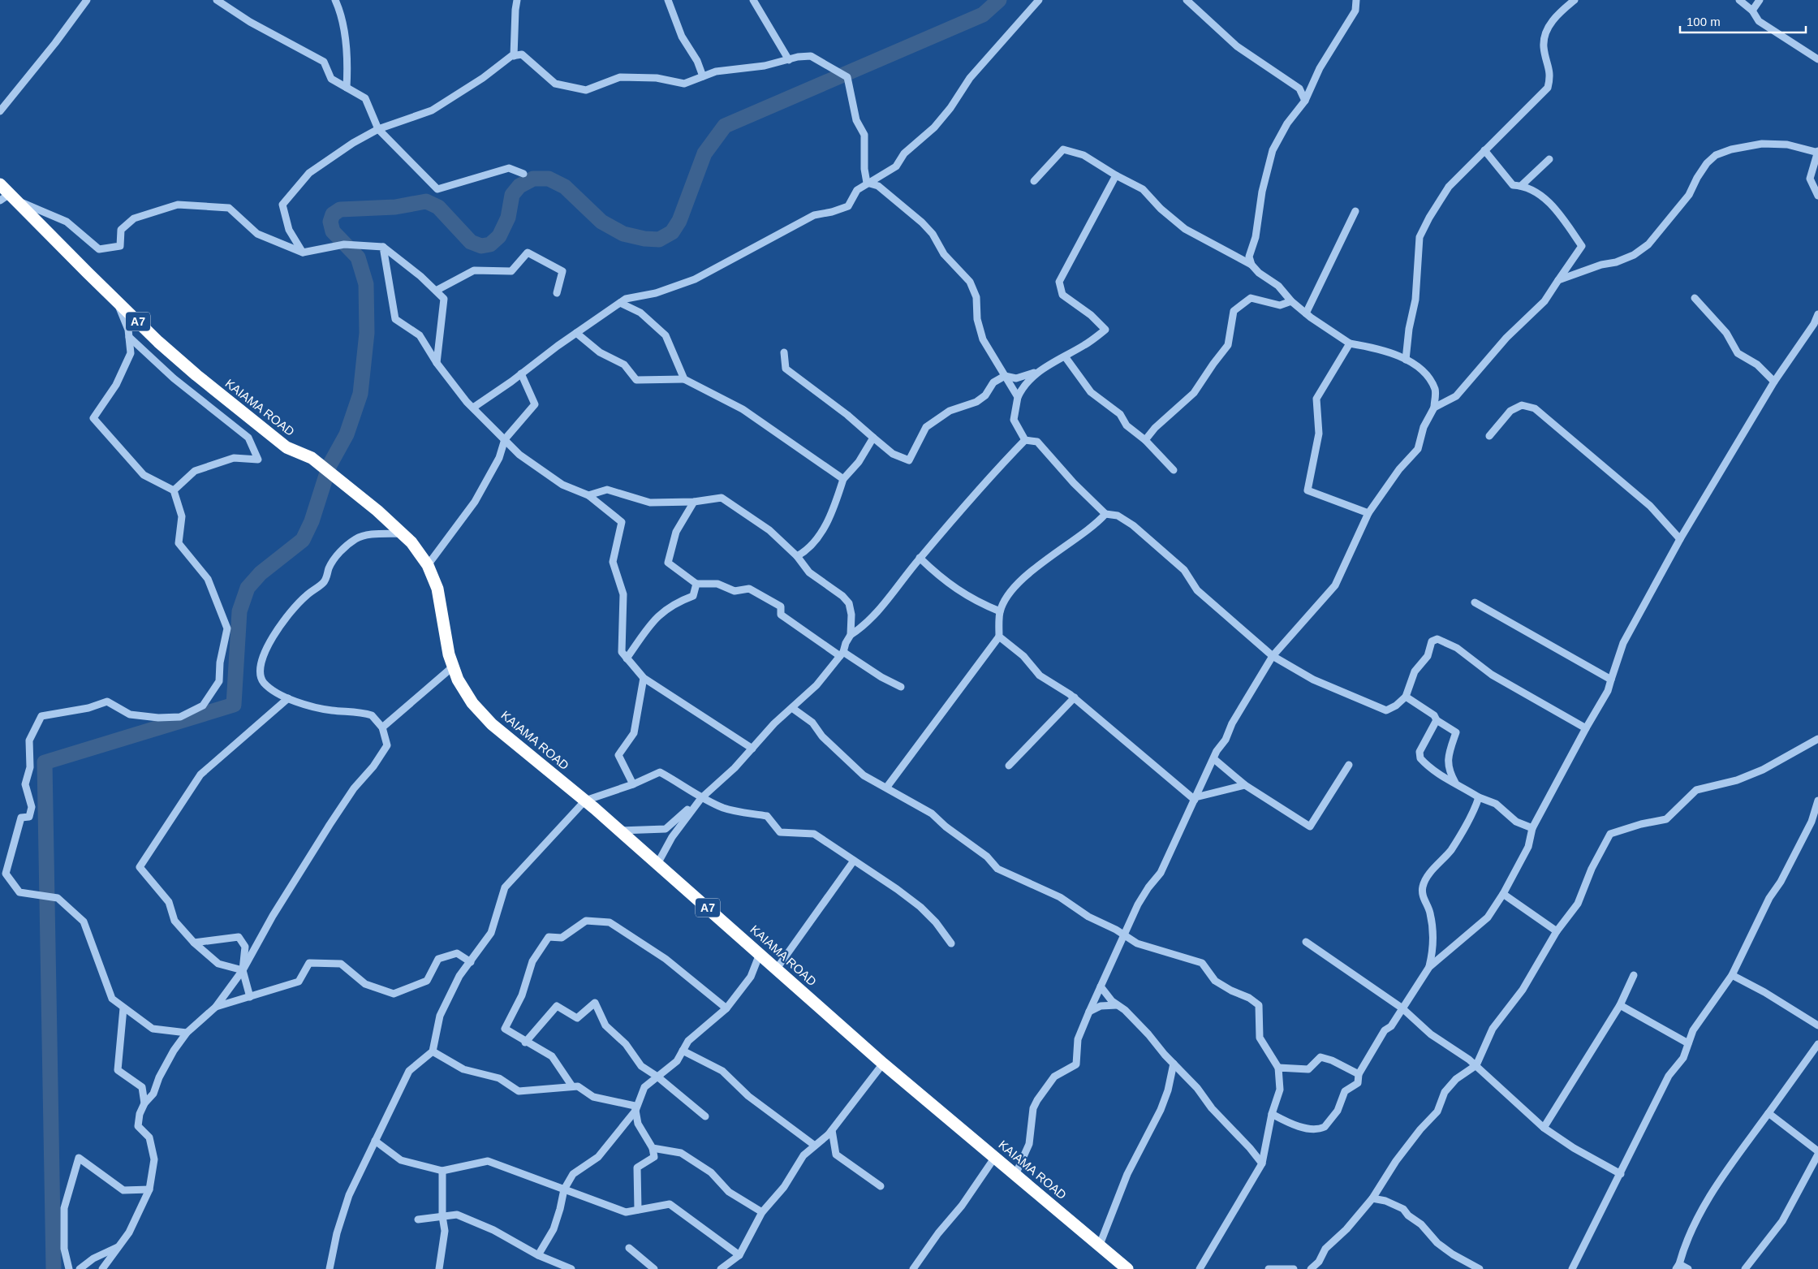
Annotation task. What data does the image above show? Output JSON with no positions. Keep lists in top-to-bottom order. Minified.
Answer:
{"streets":{"highway":["A7","KAIAMA ROAD"]},"scale_bar":"100 m"}
